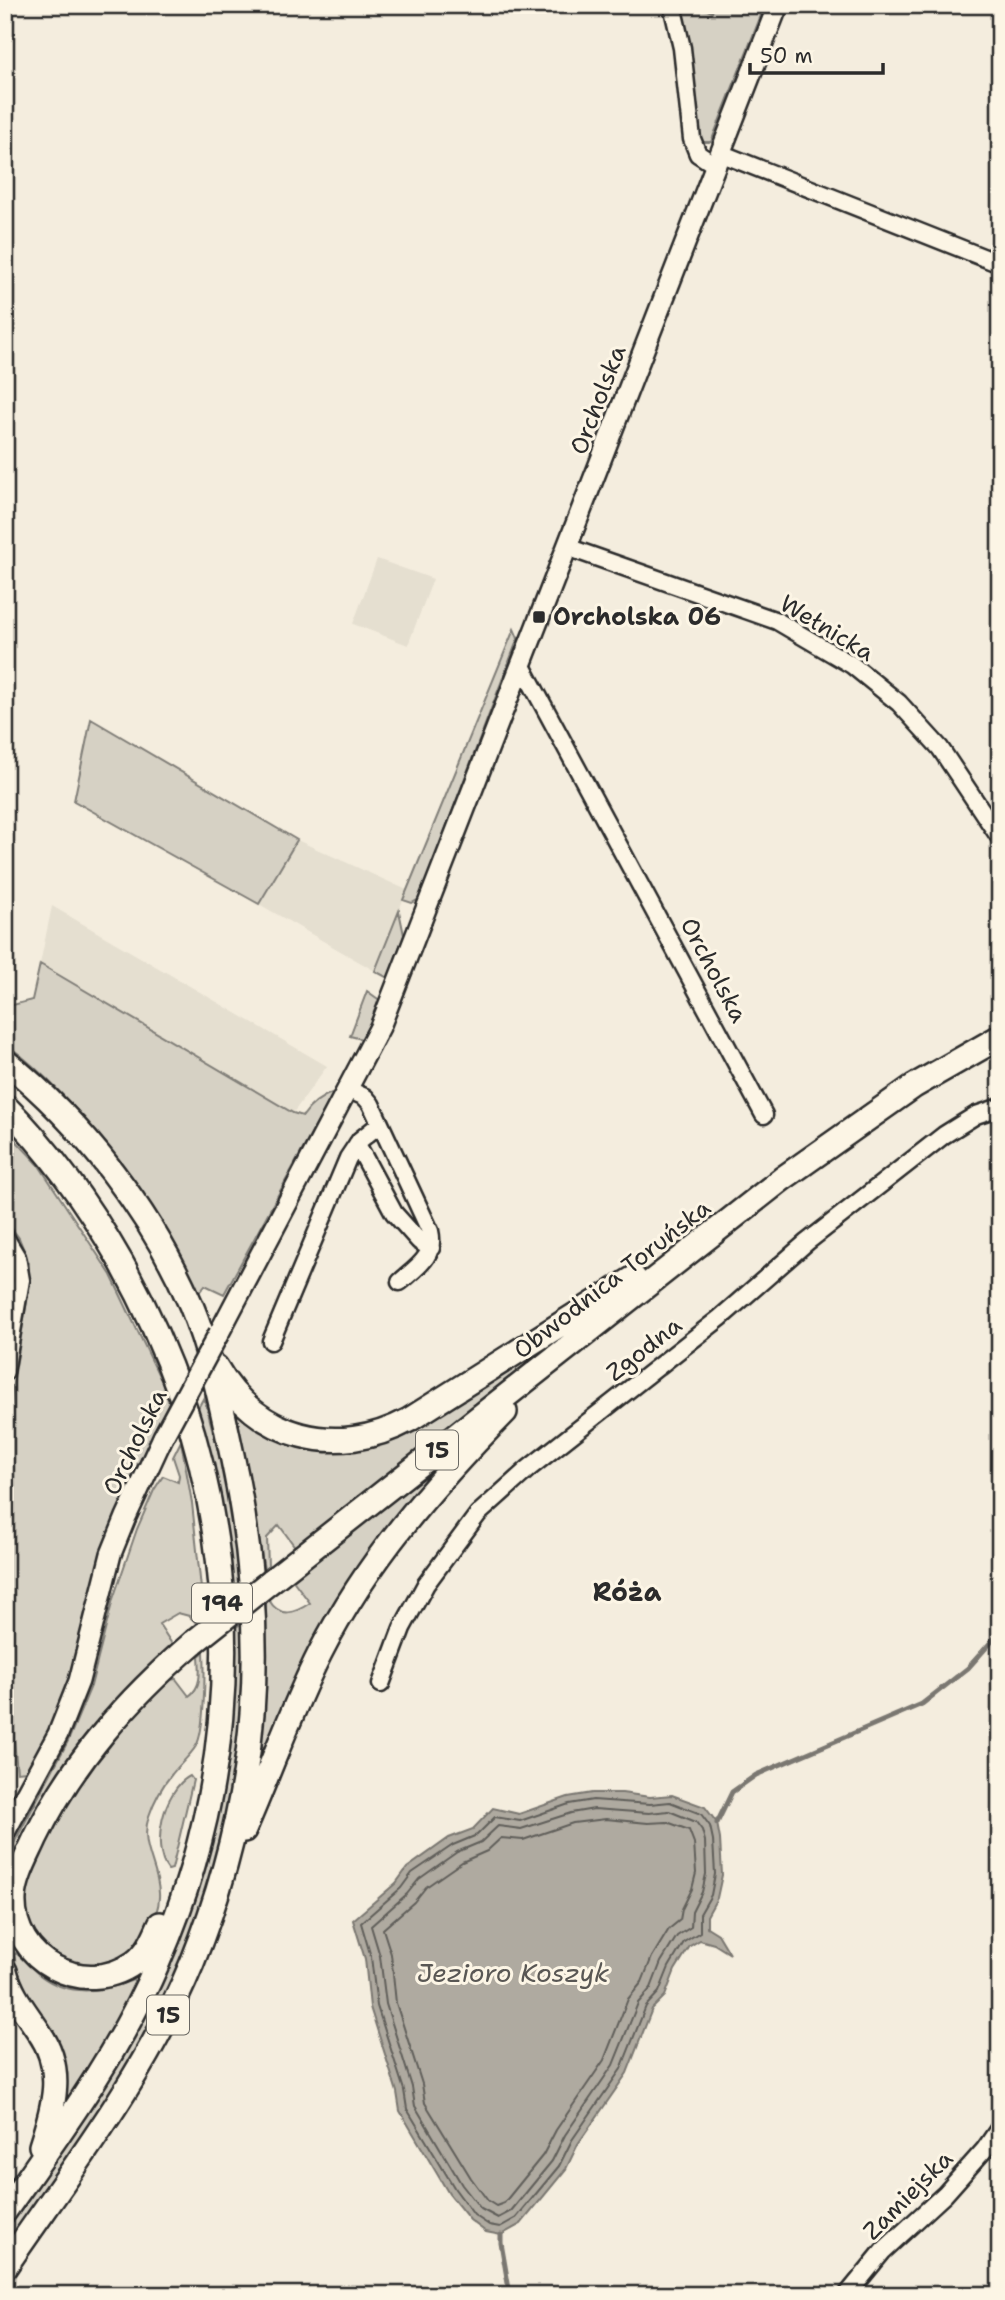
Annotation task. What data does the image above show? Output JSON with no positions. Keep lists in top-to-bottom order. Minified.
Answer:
{"streets":{"main road":["Obwodnica Toruńska","15","194"],"street":["Orcholska","Wełnicka","Zgodna","Zamiejska"]},"crossings":[["Orcholska","Wełnicka"],["Orcholska","194"],["Obwodnica Toruńska","15"],["15","194"]],"districts":["Róża"],"water":["Jezioro Koszyk"],"places":{"transit":["Orcholska 06"]},"scale_bar":"50 m"}
